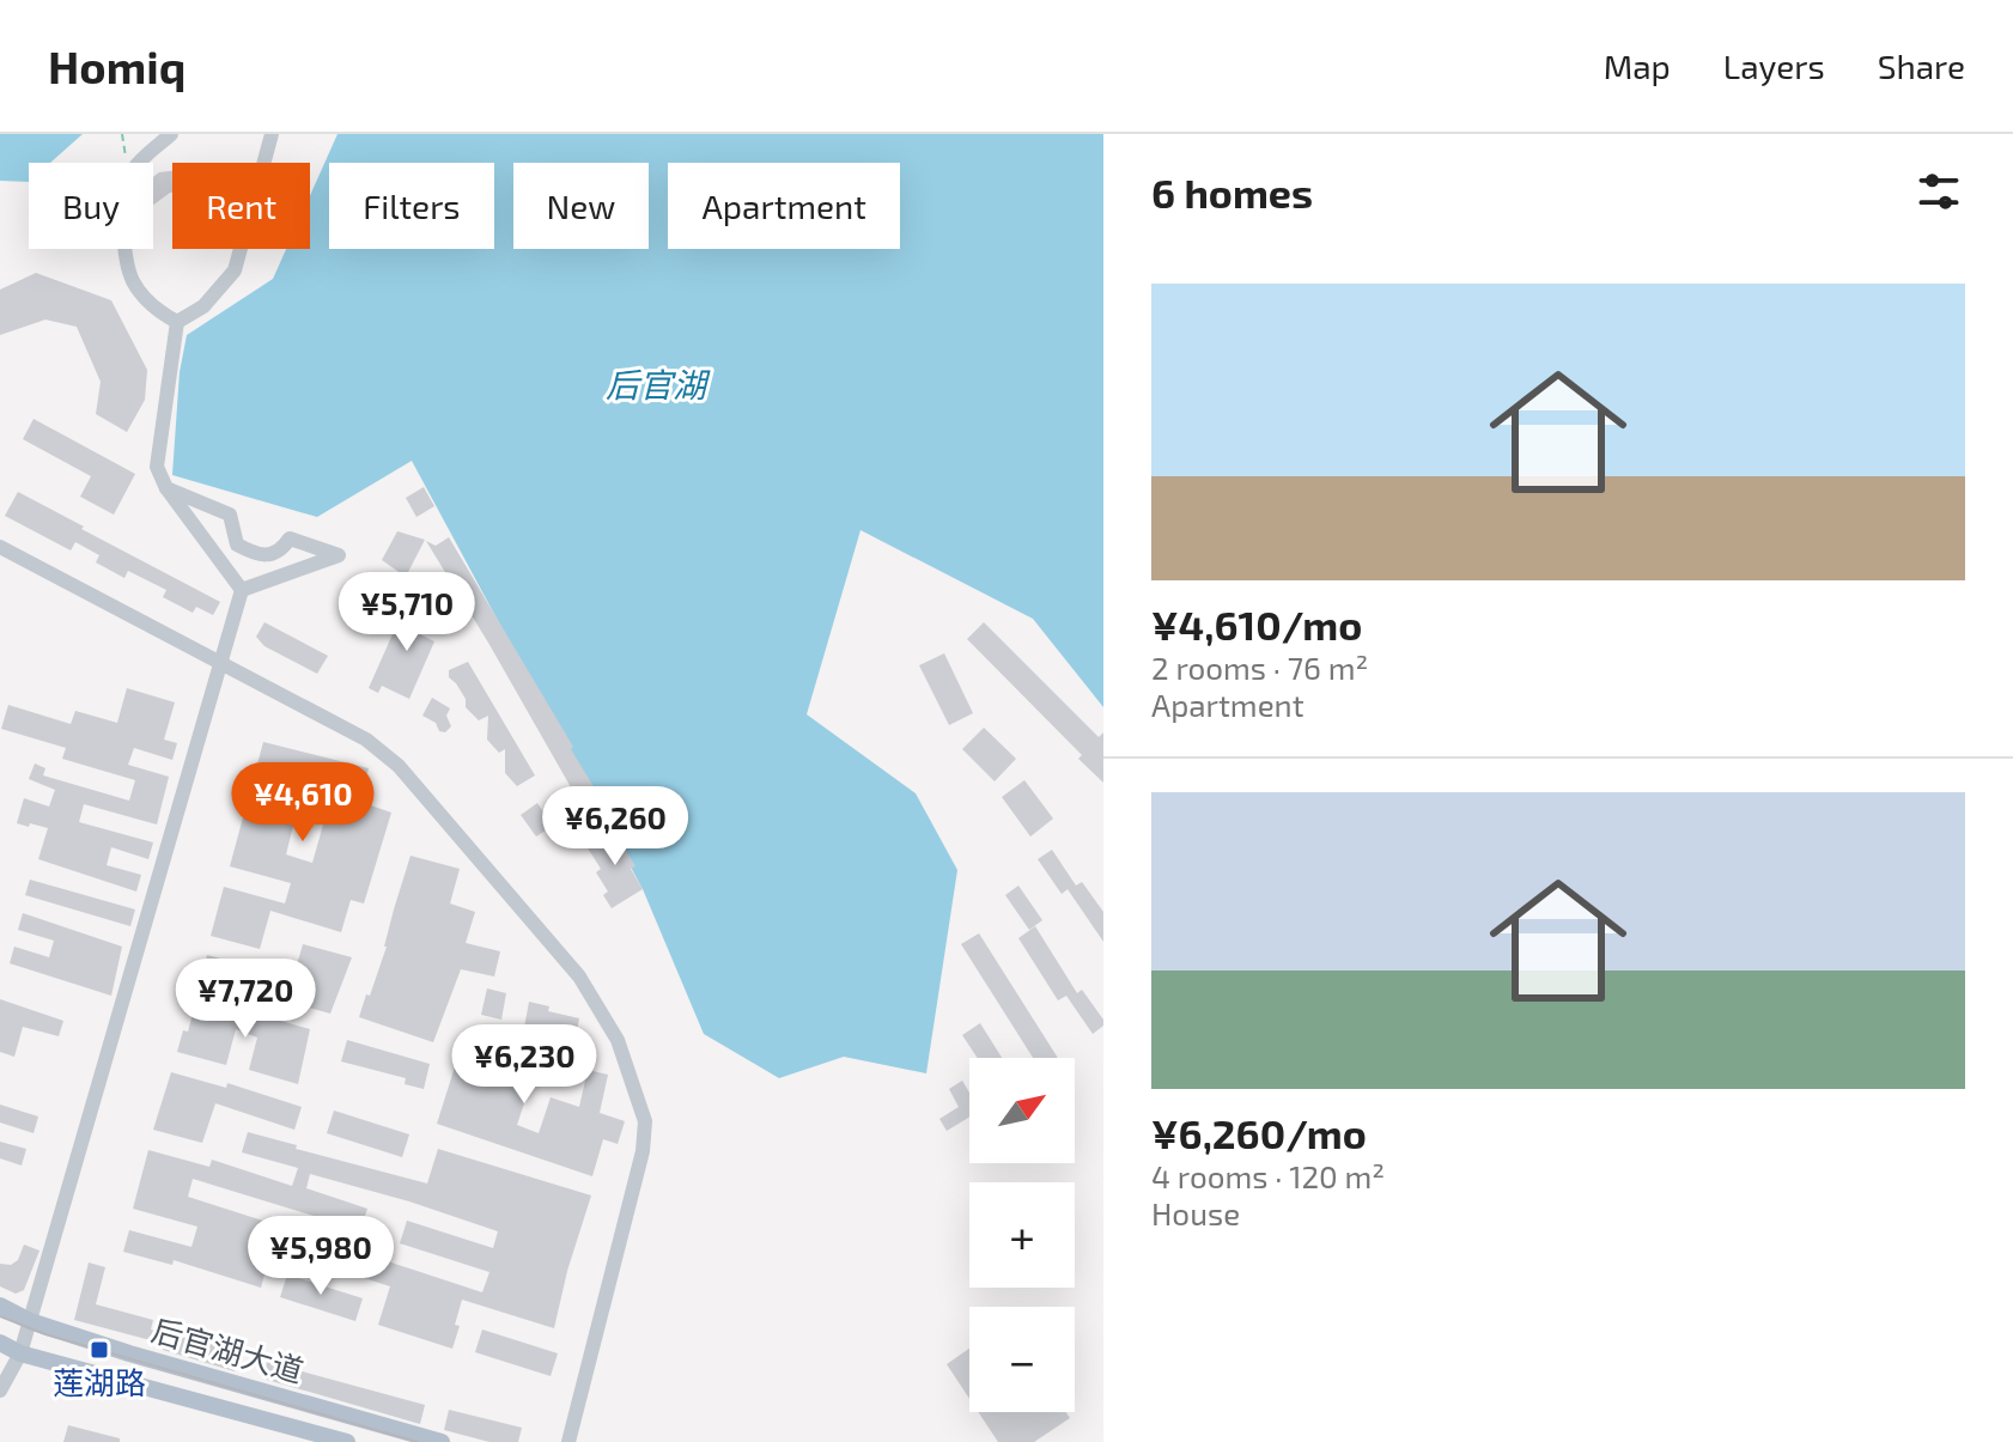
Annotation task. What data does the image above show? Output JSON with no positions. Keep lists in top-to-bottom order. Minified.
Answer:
{"streets":{"main road":["后官湖大道"]},"water":["后官湖"],"places":{"transit":["莲湖路"]},"north":"top right","page":{"header":"Homiq","nav":["Map","Layers","Share"],"heading":"6 homes","chip":["Buy","Rent","Filters","New","Apartment"],"list":[{"name":"¥4,610/mo","note":"2 rooms · 76 m² · Apartment"},{"name":"¥6,260/mo","note":"4 rooms · 120 m² · House"}],"price":["¥5,710","¥4,610","¥6,260","¥7,720","¥6,230","¥5,980"],"map_buttons":["+","−"]}}
